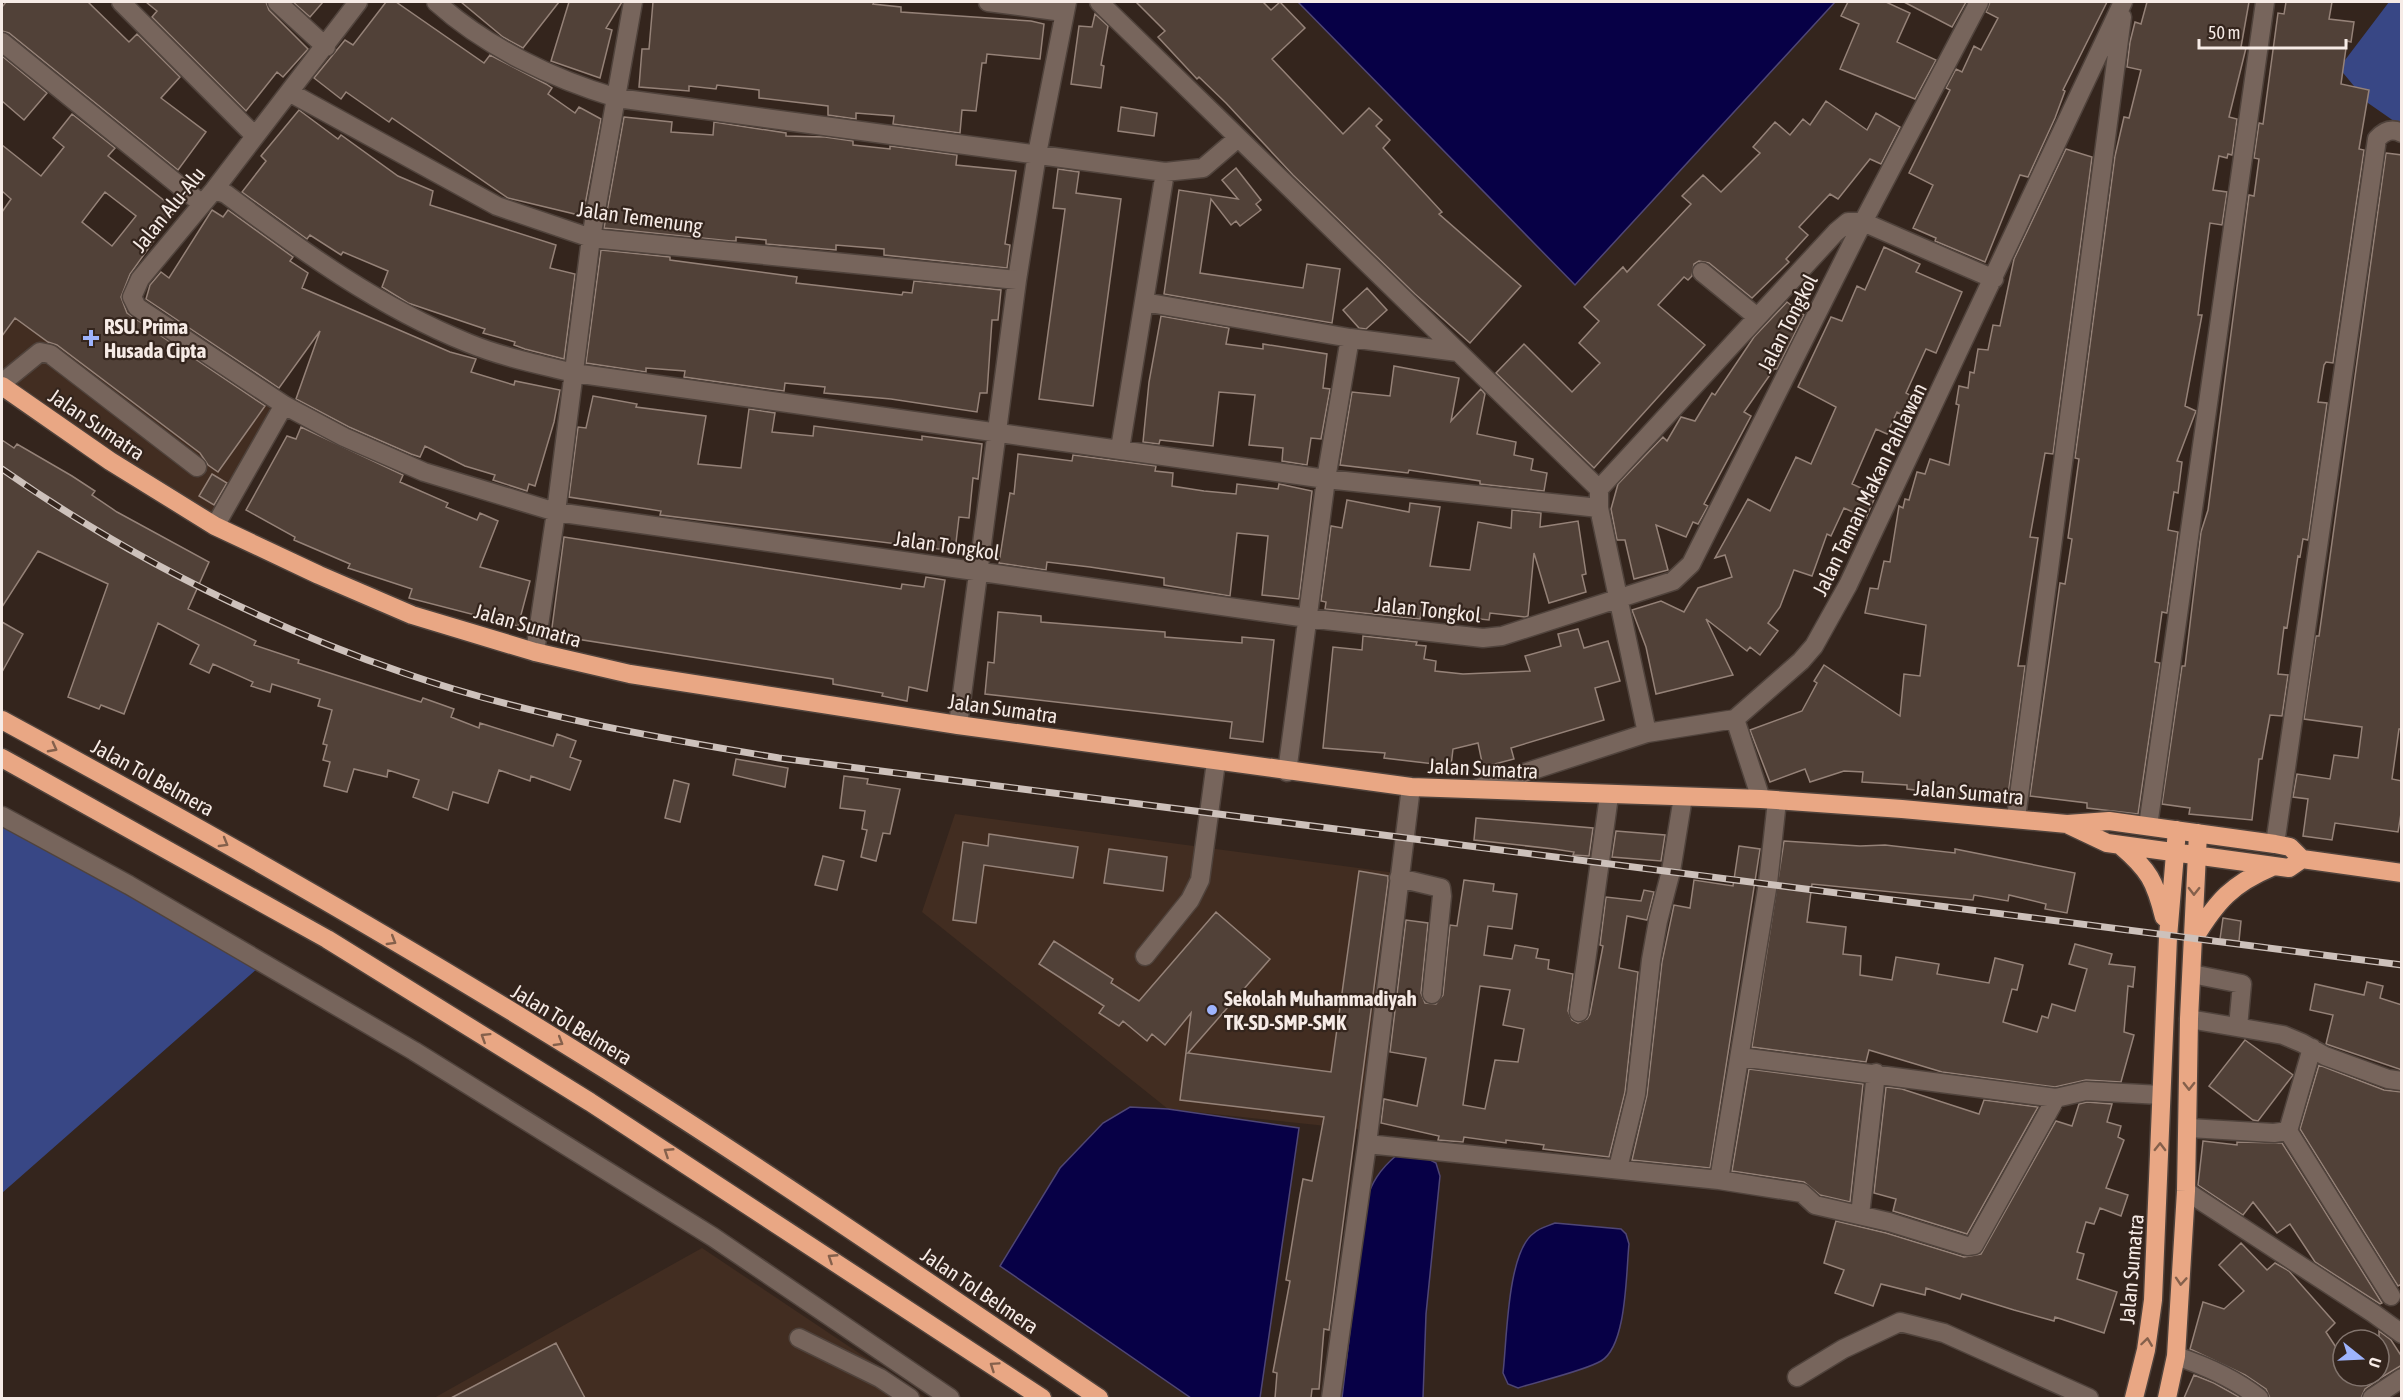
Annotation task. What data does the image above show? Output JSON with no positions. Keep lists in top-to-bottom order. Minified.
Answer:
{"streets":{"highway":["Jalan Sumatra","Jalan Tol Belmera"],"street":["Jalan Alu-Alu","Jalan Temenung","Jalan Tongkol","Jalan Taman Makan Pahlawan"]},"crossings":[["Jalan Alu-Alu","Jalan Temenung"],["Jalan Alu-Alu","Jalan Tongkol"]],"places":{"health":["RSU. Prima Husada Cipta"],"other":["Sekolah Muhammadiyah TK-SD-SMP-SMK"]},"scale_bar":"50 m","north":"right"}
